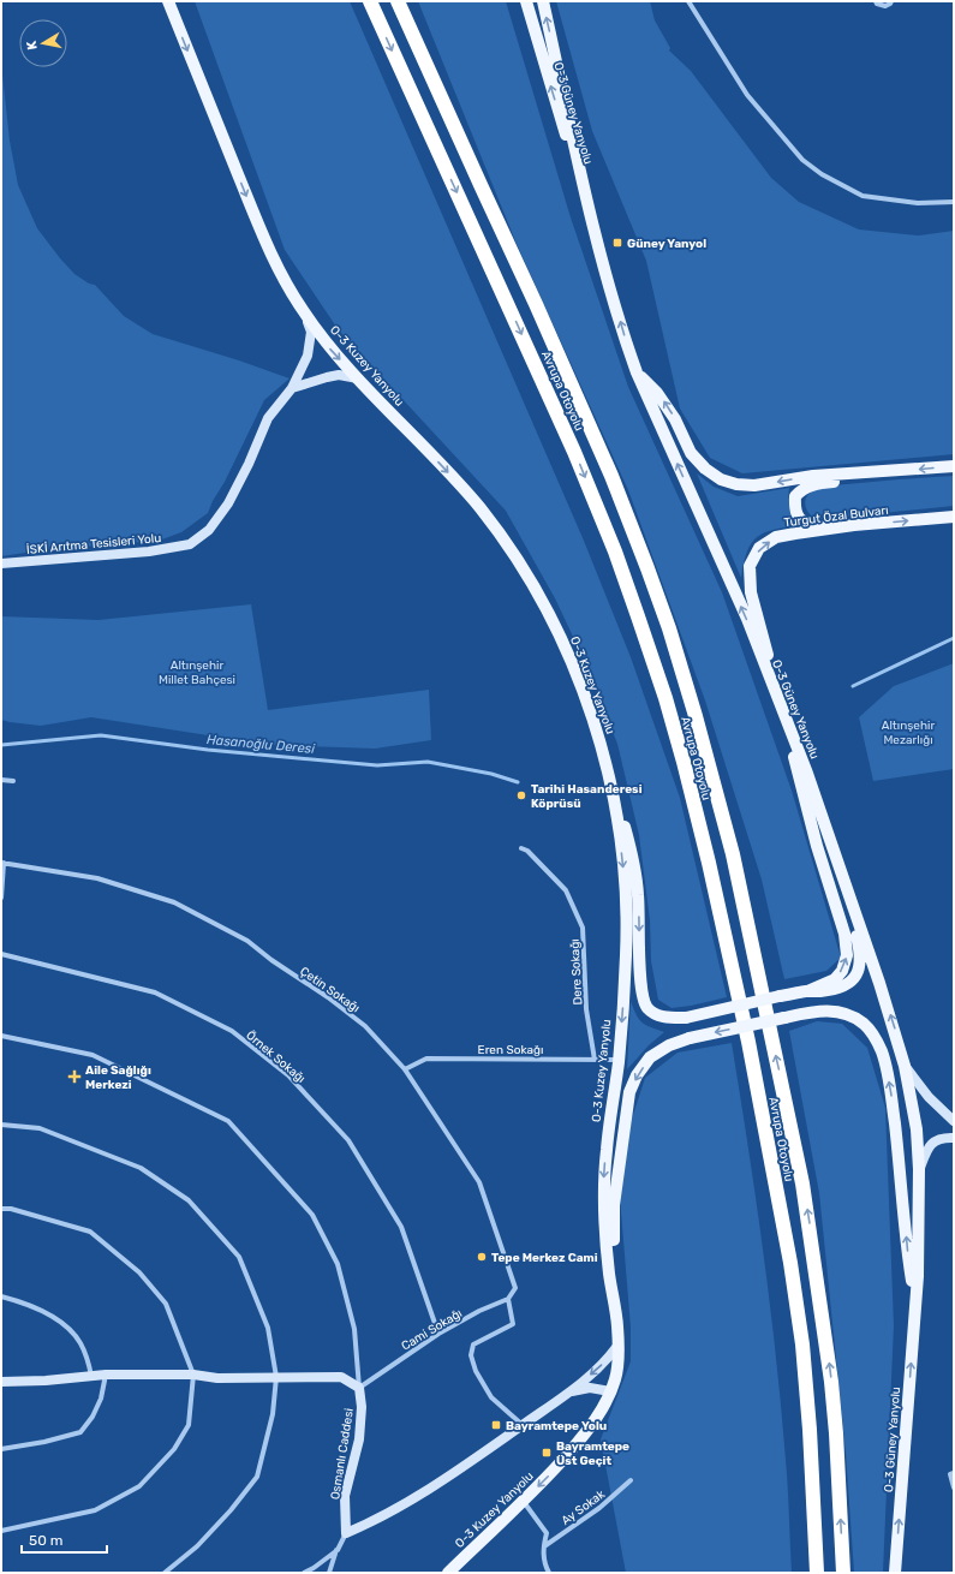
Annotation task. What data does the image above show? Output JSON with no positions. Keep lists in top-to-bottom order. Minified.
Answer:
{"streets":{"highway":["Avrupa Otoyolu"],"main road":["O-3 Güney Yanyolu","O-3 Kuzey Yanyolu","Turgut Özal Bulvarı","İSKİ Arıtma Tesisleri Yolu","Osmanlı Caddesi"],"street":["Dere Sokağı","Çetin Sokağı","Eren Sokağı","Örnek Sokağı","Cami Sokağı","Ay Sokak"]},"crossings":[["O-3 Güney Yanyolu","Turgut Özal Bulvarı"],["O-3 Kuzey Yanyolu","İSKİ Arıtma Tesisleri Yolu"],["O-3 Kuzey Yanyolu","Eren Sokağı"],["Dere Sokağı","Eren Sokağı"],["Çetin Sokağı","Eren Sokağı"],["Çetin Sokağı","Cami Sokağı"],["Örnek Sokağı","Cami Sokağı"],["Cami Sokağı","Osmanlı Caddesi"]],"one_way":["O-3 Güney Yanyolu","O-3 Kuzey Yanyolu"],"water":["Hasanoğlu Deresi"],"parks":["Altınşehir Millet Bahçesi","Altınşehir Mezarlığı"],"places":{"transit":["Güney Yanyol","Bayramtepe Yolu","Bayramtepe Üst Geçit"],"other":["Tarihi Hasanderesi Köprüsü","Tepe Merkez Cami"],"health":["Aile Sağlığı Merkezi"]},"scale_bar":"50 m","north":"left"}
